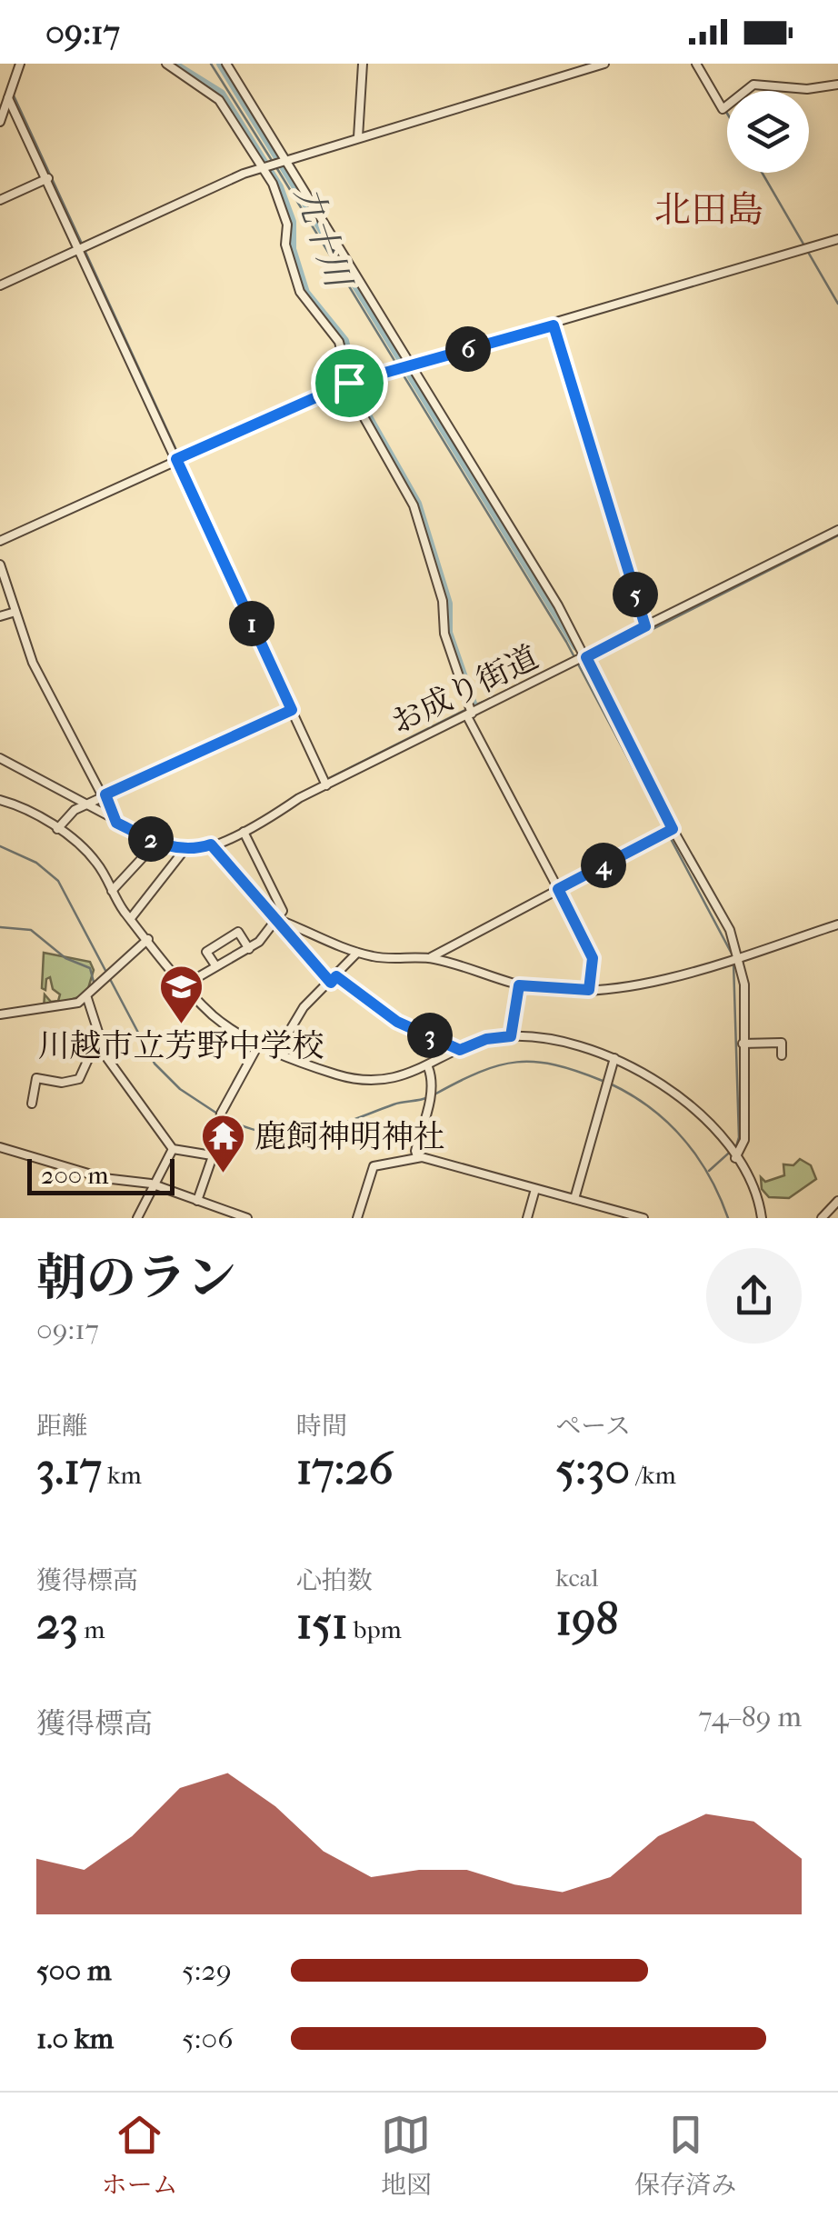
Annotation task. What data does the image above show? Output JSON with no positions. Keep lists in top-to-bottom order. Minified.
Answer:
{"streets":{"street":["お成り街道"]},"districts":["北田島"],"water":["九十川"],"places":{"school or university":["川越市立芳野中学校"],"temple":["鹿飼神明神社"]},"scale_bar":"200 m","page":{"status":"09:17","pins":["6","5","1","2","4","3"],"scale":"200 m","heading":["朝のラン","09:17"],"stats":[["距離","3.17 km"],["時間","17:26"],["ペース","5:30 /km"],["獲得標高","23 m"],["心拍数","151 bpm"],["kcal","198"]],"chart":["獲得標高","74–89 m"],"list":[{"name":"500 m","note":"5:29"},{"name":"1.0 km","note":"5:06"}],"tabs":["ホーム","地図","保存済み"]}}
